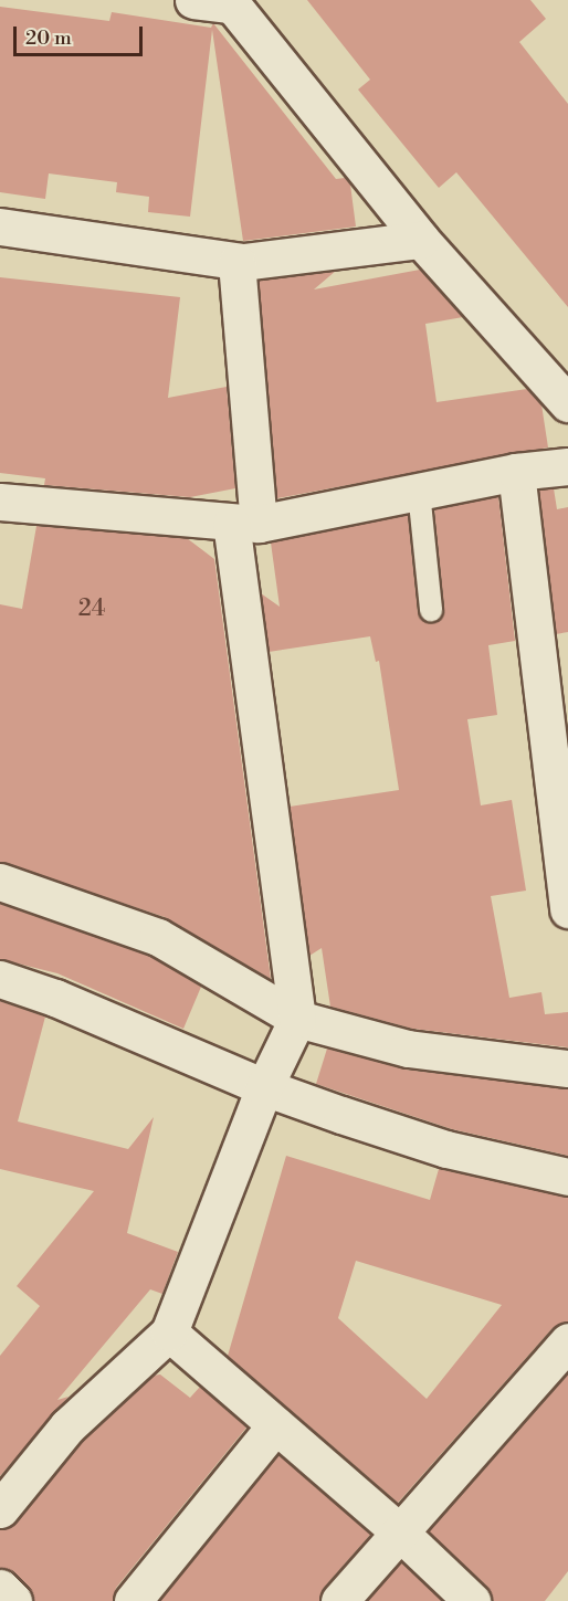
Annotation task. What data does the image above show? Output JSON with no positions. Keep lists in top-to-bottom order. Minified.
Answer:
{"house_numbers":["24"],"scale_bar":"20 m"}
